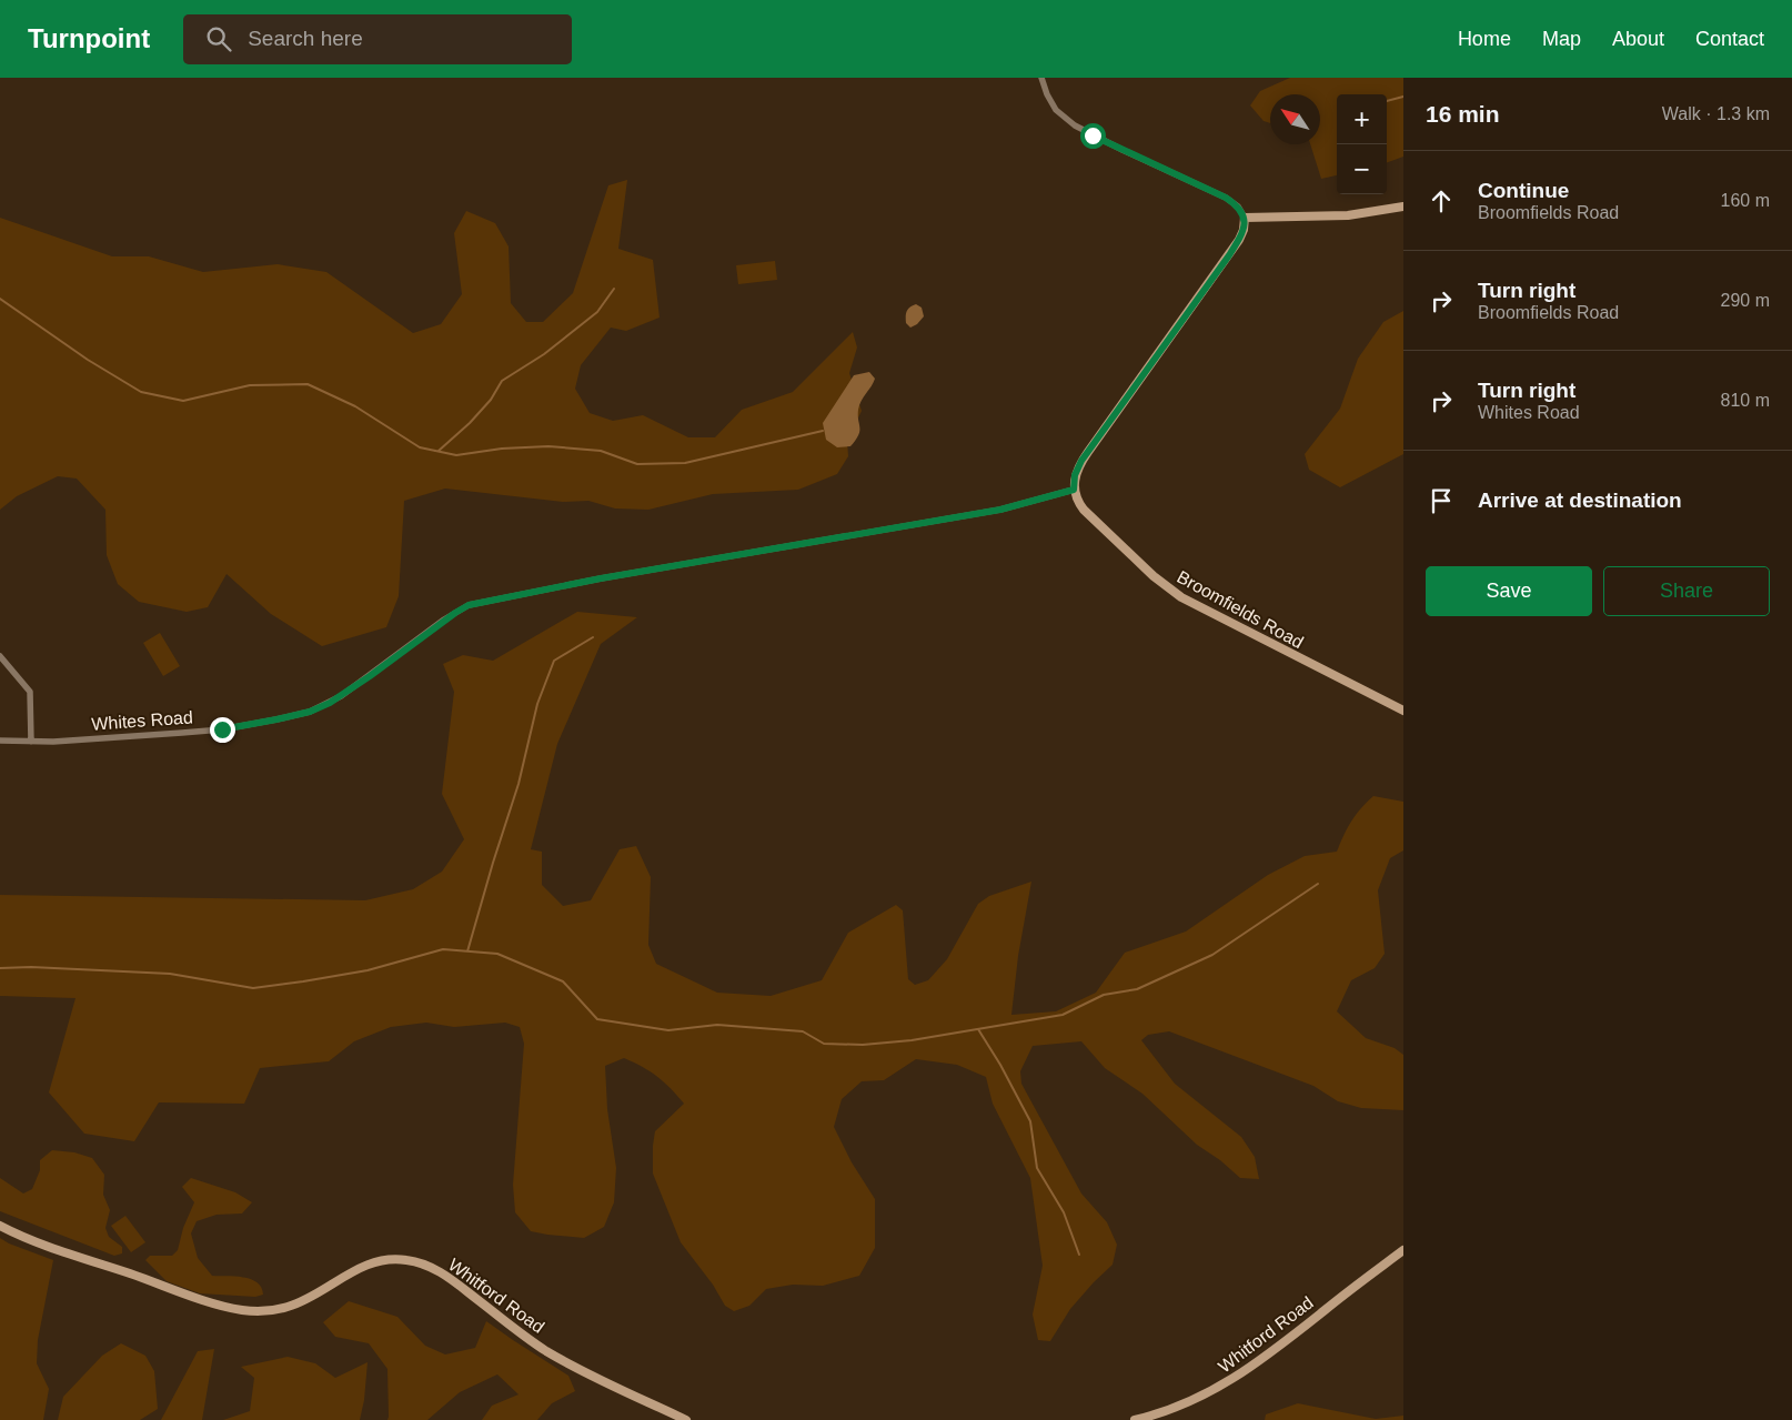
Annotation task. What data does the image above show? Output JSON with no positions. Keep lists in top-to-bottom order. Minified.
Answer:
{"streets":{"main road":["Broomfields Road","Whitford Road"],"street":["Whites Road"]},"crossings":[["Broomfields Road","Whites Road"]],"north":"top left","page":{"header":"Turnpoint","search":"Search here","nav":["Home","Map","About","Contact"],"heading":["16 min","Walk · 1.3 km"],"map_buttons":["+","−"],"list":[["Continue","Broomfields Road","160 m"],["Turn right","Broomfields Road","290 m"],["Turn right","Whites Road","810 m"],"Arrive at destination"],"buttons":["Save","Share"]}}
